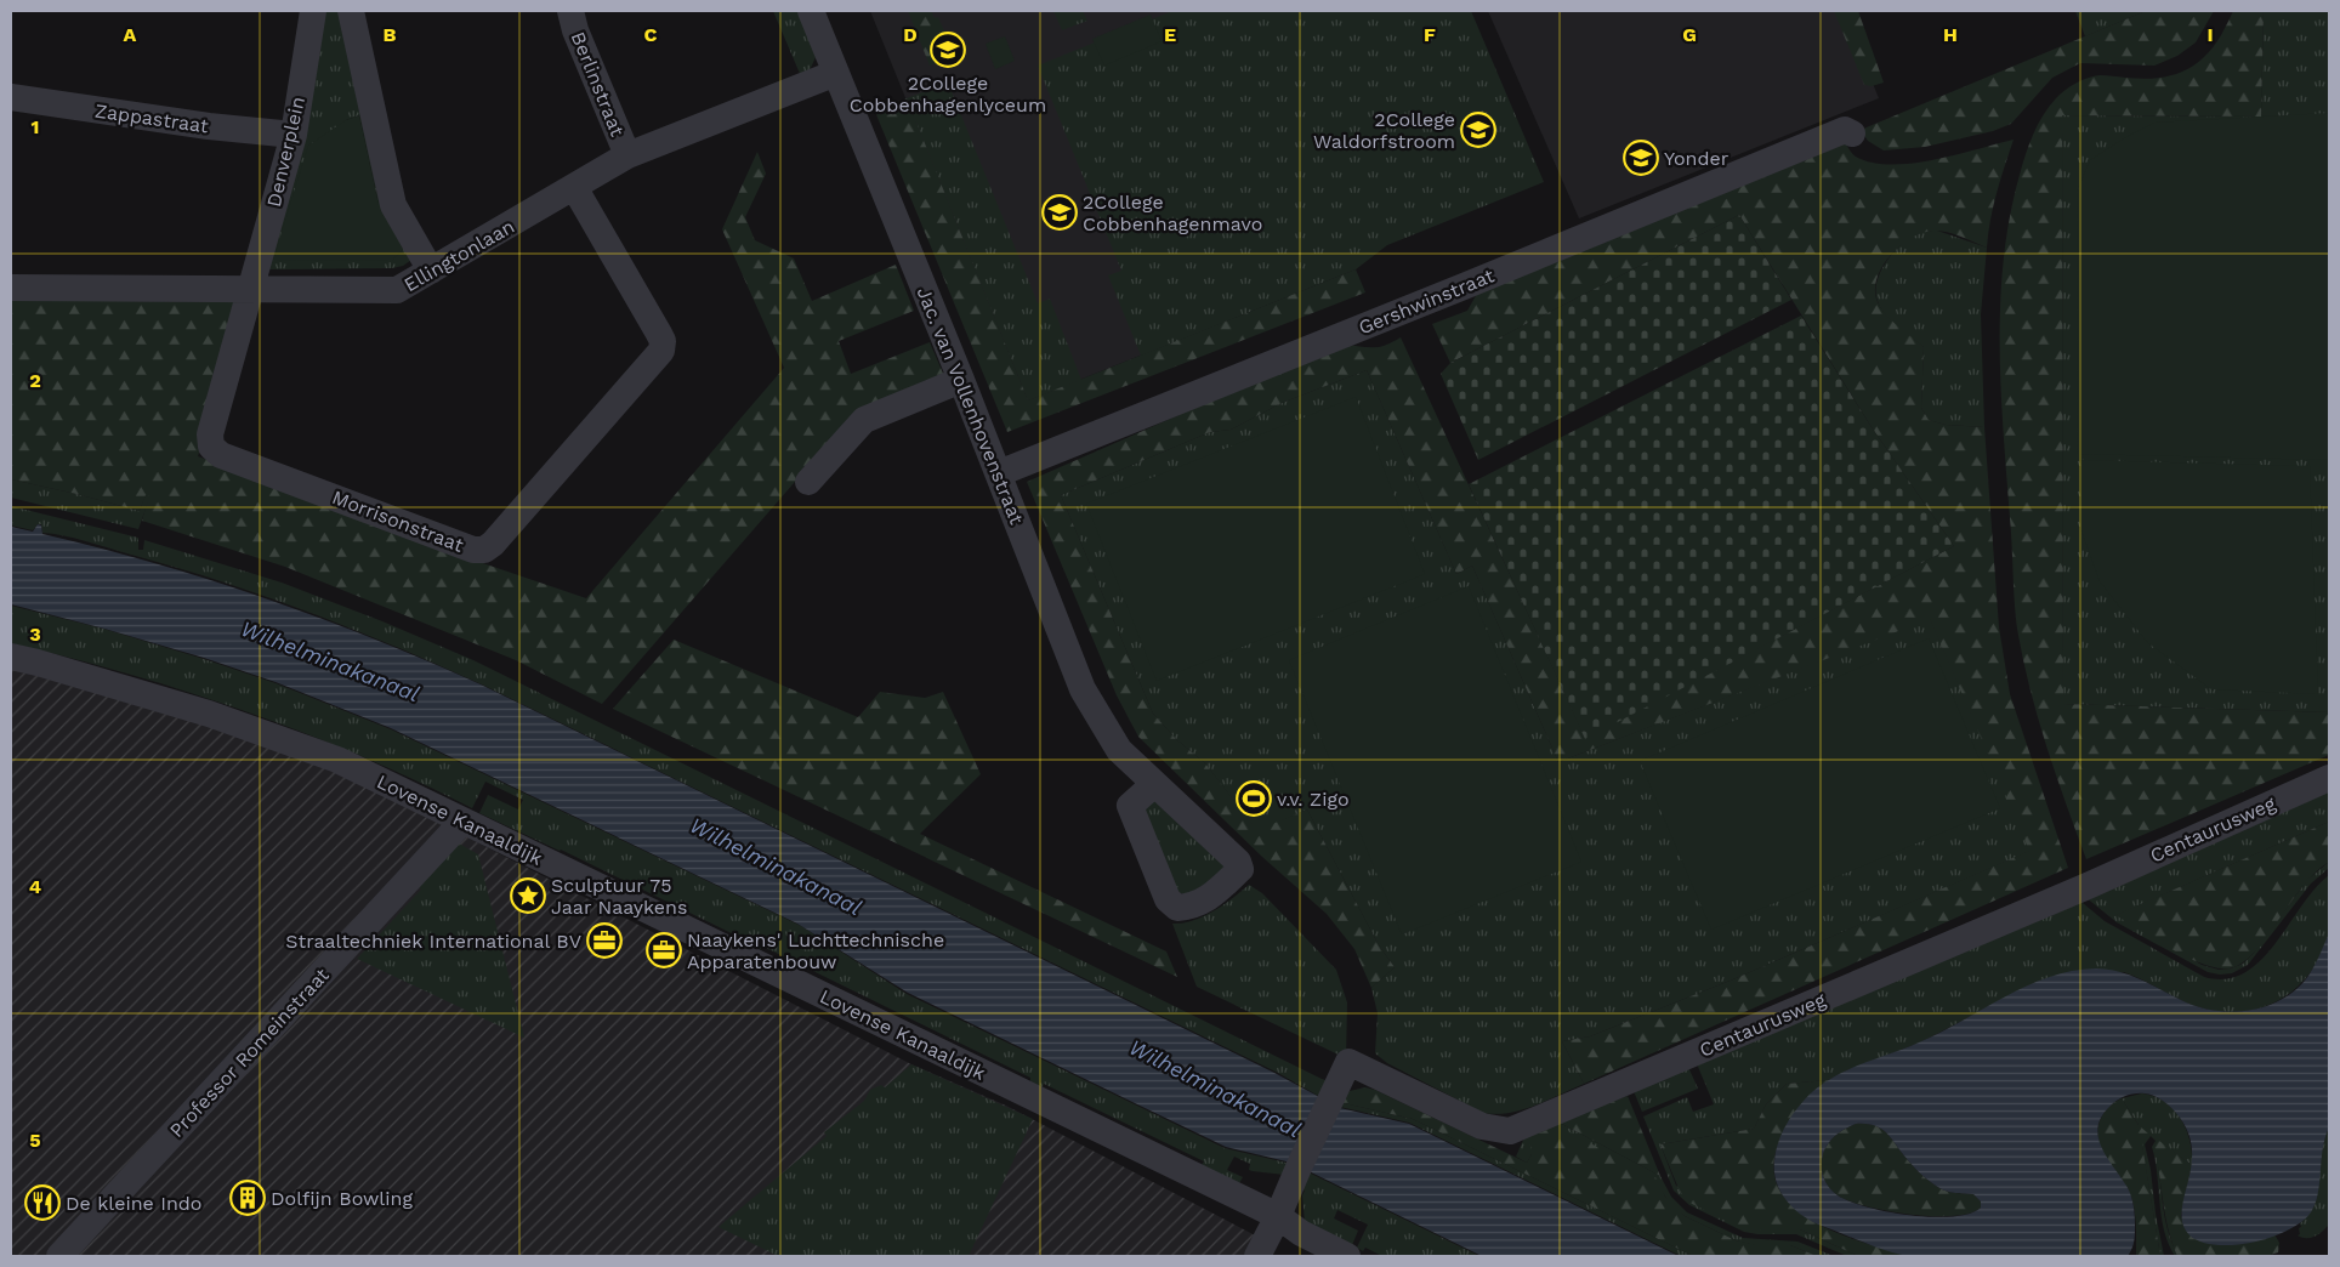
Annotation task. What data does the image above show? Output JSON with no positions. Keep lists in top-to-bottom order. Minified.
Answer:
{"streets":{"street":["Berlinstraat","Zappastraat","Denverplein","Ellingtonlaan","Gershwinstraat","Jac. van Vollenhovenstraat","Morrisonstraat","Lovense Kanaaldijk","Centaurusweg","Professor Romeinstraat"]},"crossings":[["Berlinstraat","Ellingtonlaan"],["Zappastraat","Denverplein"],["Denverplein","Ellingtonlaan"],["Denverplein","Morrisonstraat"],["Ellingtonlaan","Jac. van Vollenhovenstraat"],["Ellingtonlaan","Morrisonstraat"],["Gershwinstraat","Jac. van Vollenhovenstraat"],["Lovense Kanaaldijk","Centaurusweg"],["Lovense Kanaaldijk","Professor Romeinstraat"]],"water":["Wilhelminakanaal"],"places":{"school or university":["2College Cobbenhagenlyceum","2College Waldorfstroom","Yonder","2College Cobbenhagenmavo"],"sports":["v.v. Zigo"],"place":["Sculptuur 75 Jaar Naaykens"],"office":["Straaltechniek International BV","Naaykens' Luchttechnische Apparatenbouw"],"building":["Dolfijn Bowling"],"restaurant":["De kleine Indo"]},"grid":{"columns":["A","B","C","D","E","F","G","H","I"],"rows":["1","2","3","4","5"]}}
